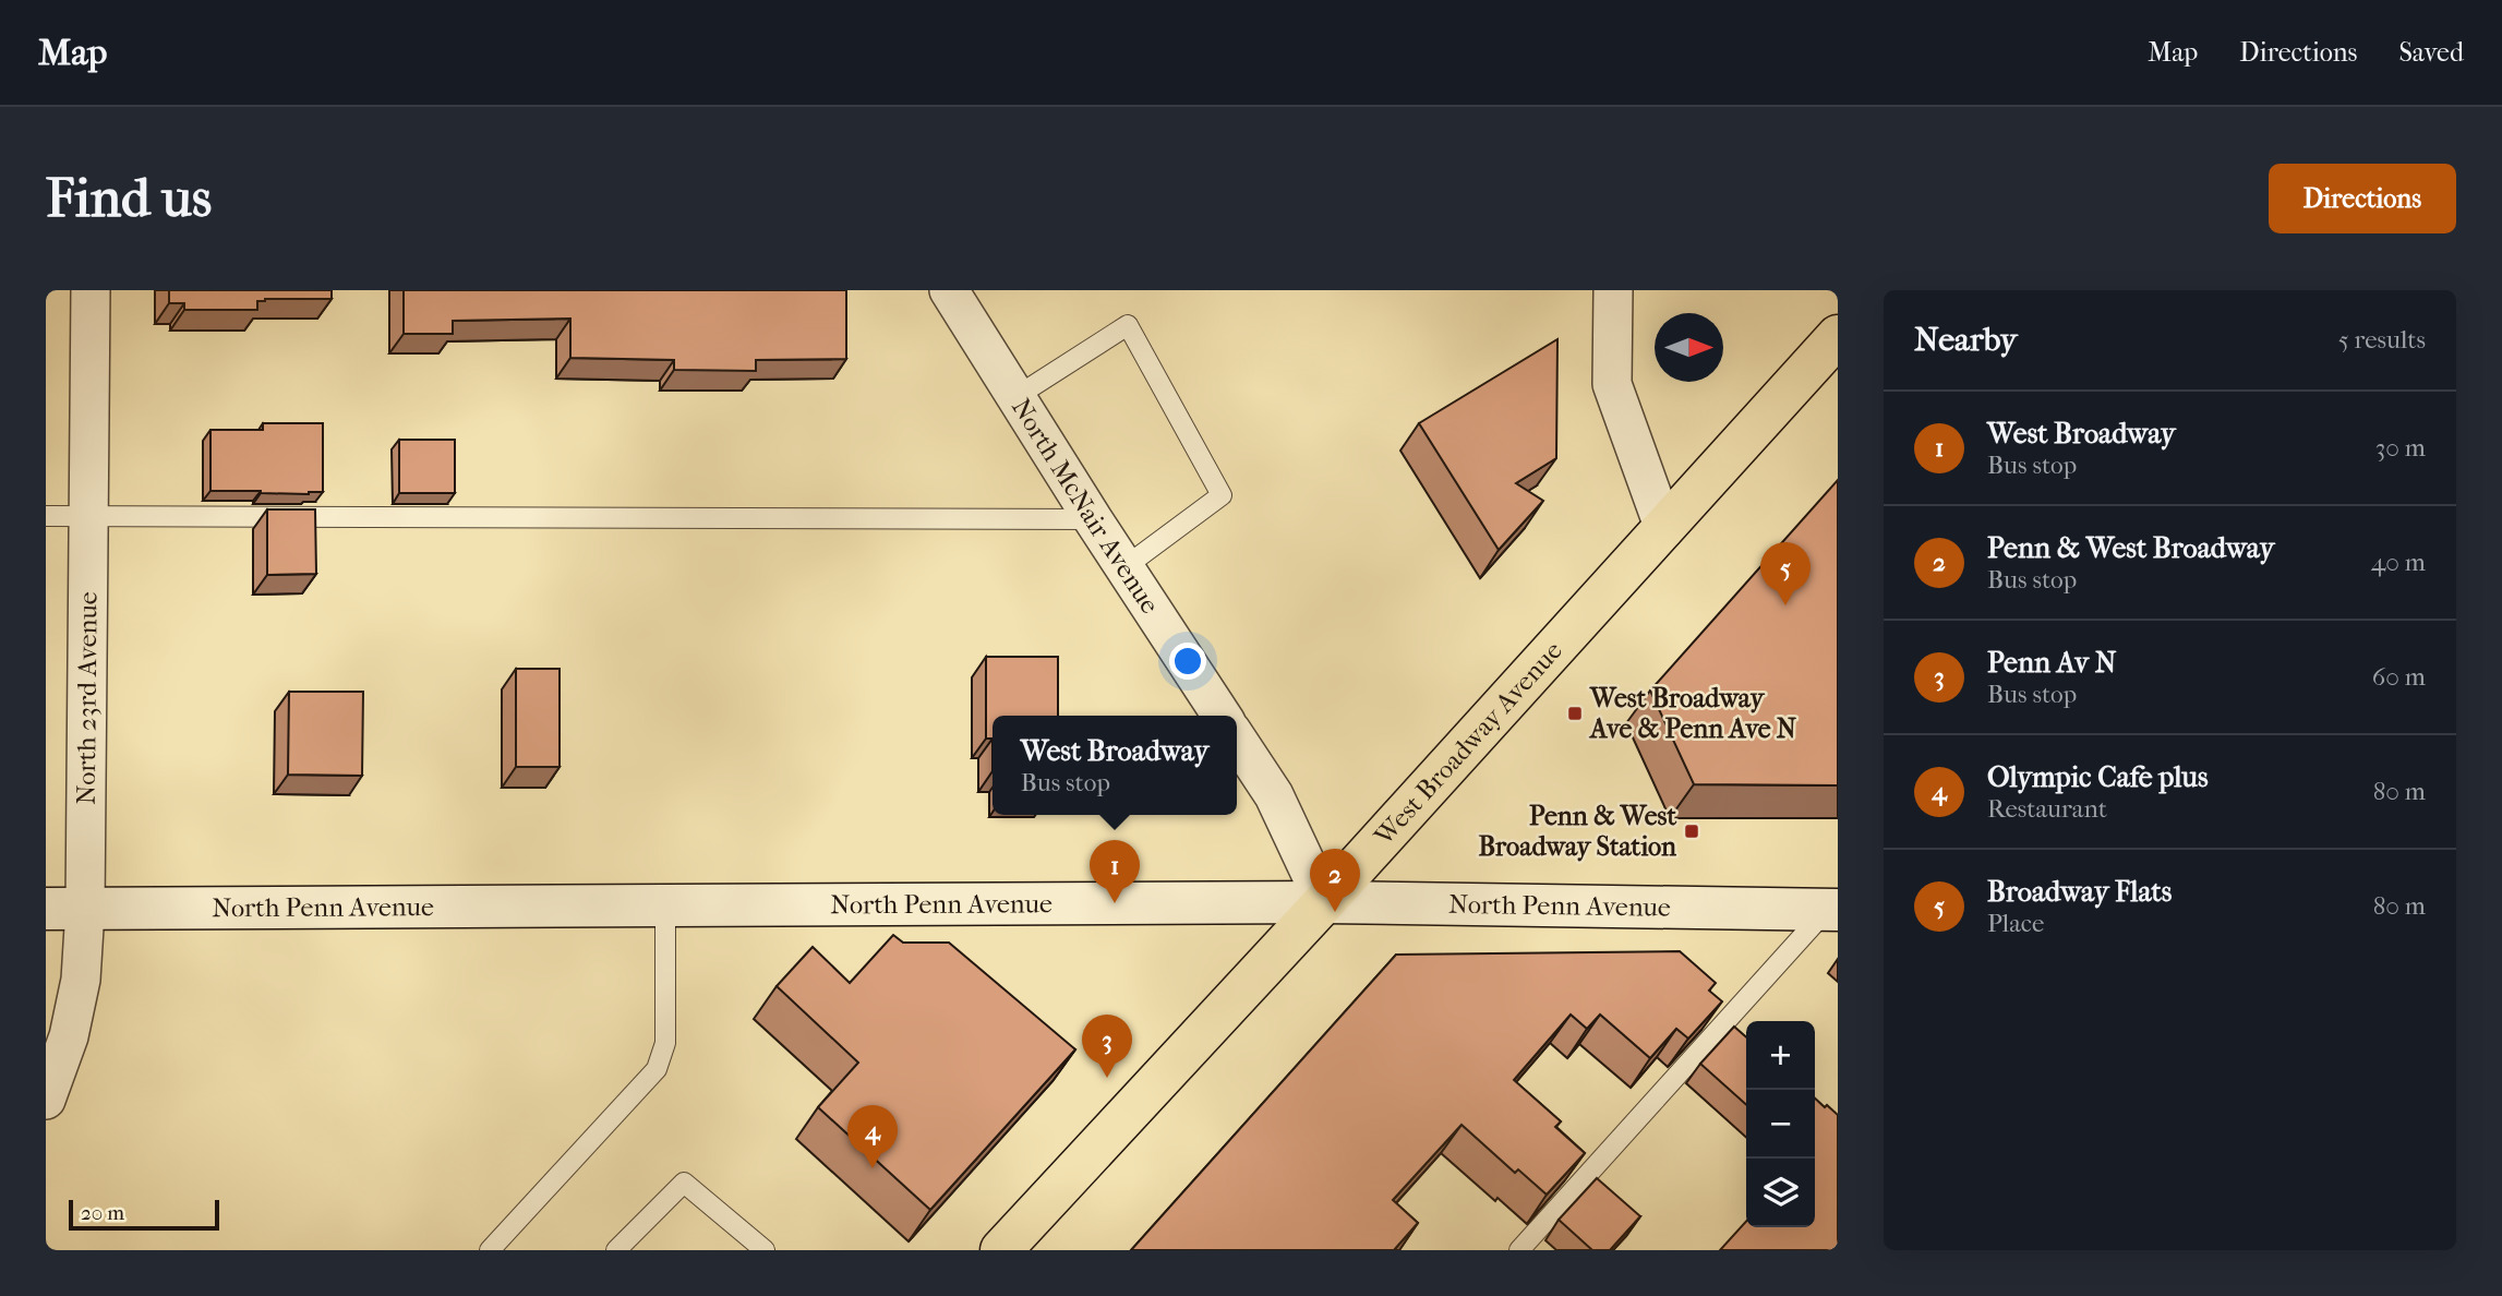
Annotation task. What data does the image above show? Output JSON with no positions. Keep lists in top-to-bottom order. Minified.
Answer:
{"streets":{"main road":["West Broadway Avenue","North Penn Avenue"],"street":["North McNair Avenue","North 23rd Avenue"]},"crossings":[["North 23rd Avenue","North Penn Avenue"],["West Broadway Avenue","North Penn Avenue"]],"places":{"transit":["West Broadway Ave & Penn Ave N","Penn & West Broadway Station"]},"scale_bar":"20 m","north":"right","page":{"header":"Map","nav":["Map","Directions","Saved"],"buttons":"Directions","title":"Find us","heading":["Nearby","5 results"],"list":[{"mark":"1","name":"West Broadway","note":"Bus stop","value":"30 m"},{"mark":"2","name":"Penn & West Broadway","note":"Bus stop","value":"40 m"},{"mark":"3","name":"Penn Av N","note":"Bus stop","value":"60 m"},{"mark":"4","name":"Olympic Cafe plus","note":"Restaurant","value":"80 m"},{"mark":"5","name":"Broadway Flats","note":"Place","value":"80 m"}],"pins":["5","1","2","3","4"],"popup":["West Broadway","Bus stop"],"map_buttons":["+","−"],"scale":"20 m"}}
